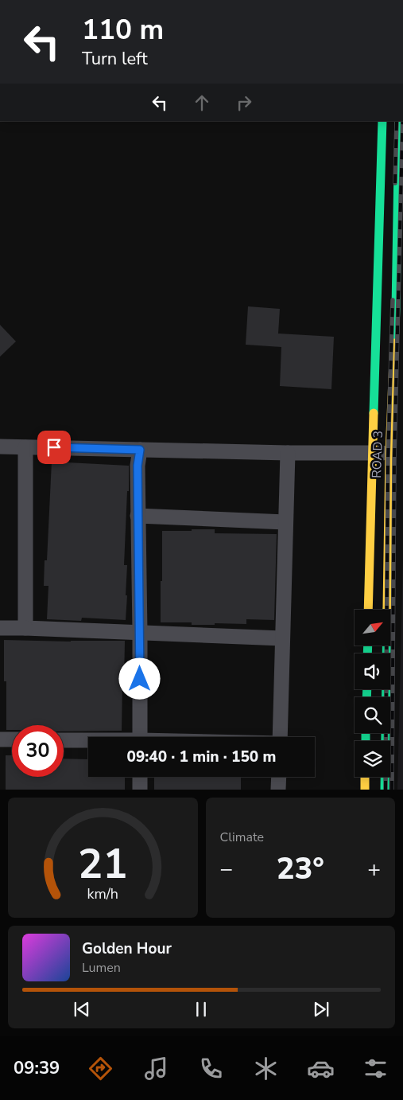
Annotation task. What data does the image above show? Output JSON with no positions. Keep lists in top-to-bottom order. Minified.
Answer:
{"streets":{"street":["ROAD 3"]},"north":"top right","page":{"turn":["110 m","Turn left"],"limit":"30","trip":"09:40 · 1 min · 150 m","tile":"Climate","heat":["−","23°","+"],"song":["Golden Hour","Lumen"],"tabs":"09:39","gauge":["21","km/h"]}}
